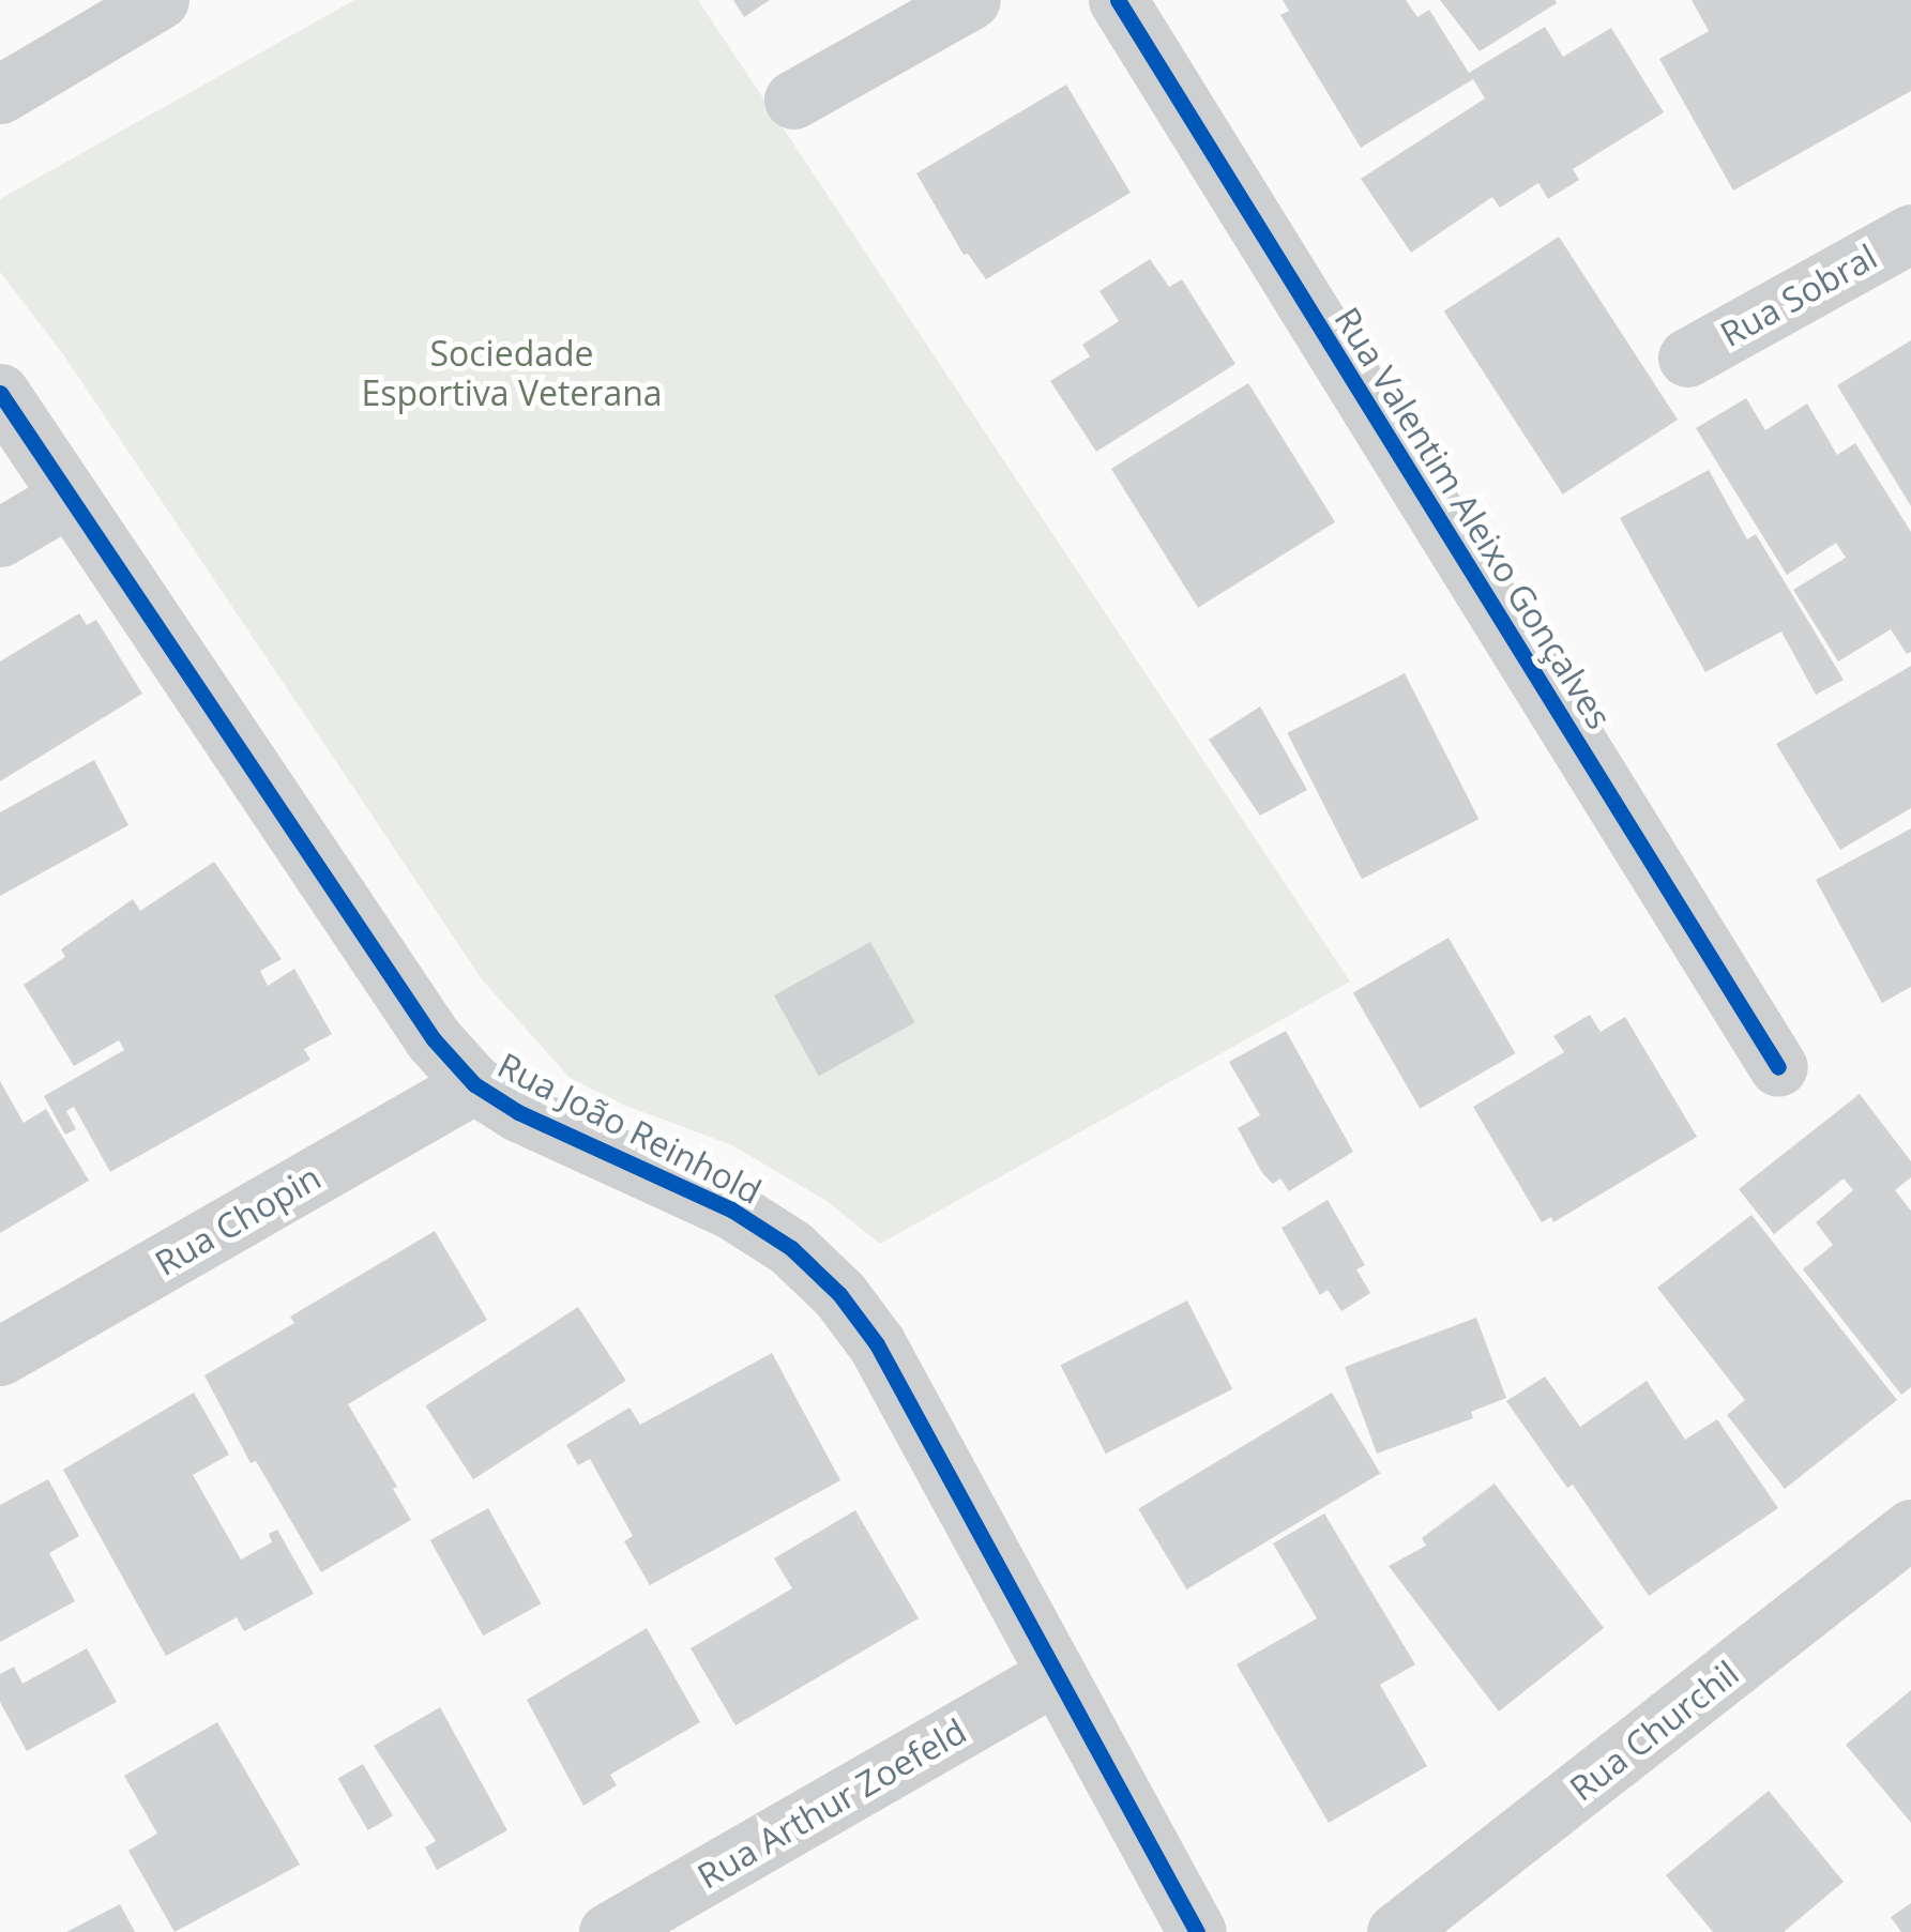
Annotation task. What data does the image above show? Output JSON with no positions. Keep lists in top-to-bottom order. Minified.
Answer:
{"streets":{"street":["Rua Sobral","Rua Valentim Aleixo Gonçalves","Rua João Reinhold","Rua Chopin","Rua Churchil","Rua Arthur Zoefeld"]},"crossings":[["Rua João Reinhold","Rua Chopin"],["Rua João Reinhold","Rua Arthur Zoefeld"]],"parks":["Sociedade Esportiva Veterana"]}
